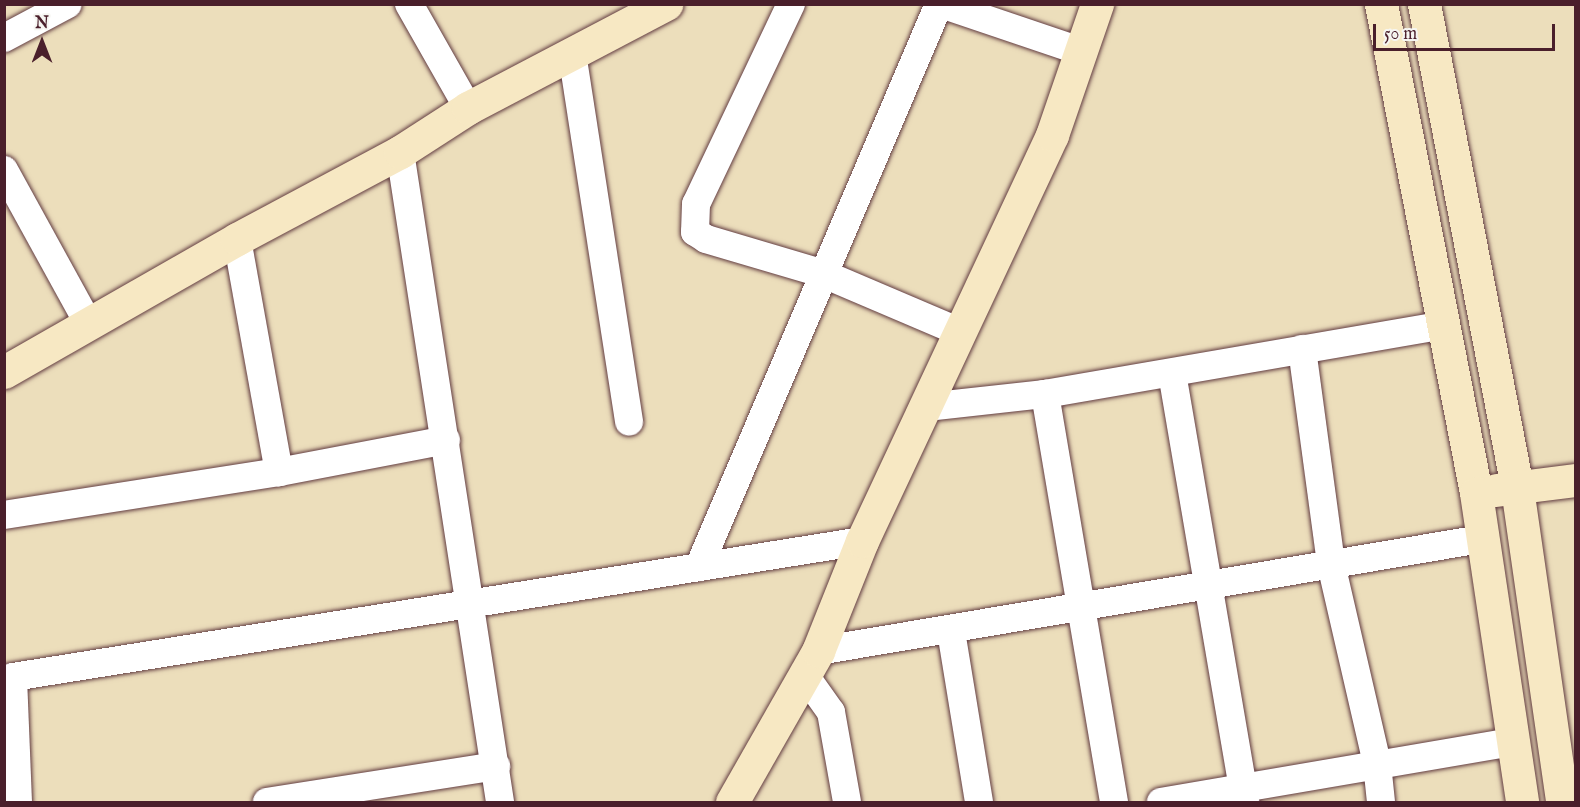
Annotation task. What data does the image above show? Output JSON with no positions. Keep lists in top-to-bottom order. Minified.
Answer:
{"scale_bar":"50 m","north":"top"}
